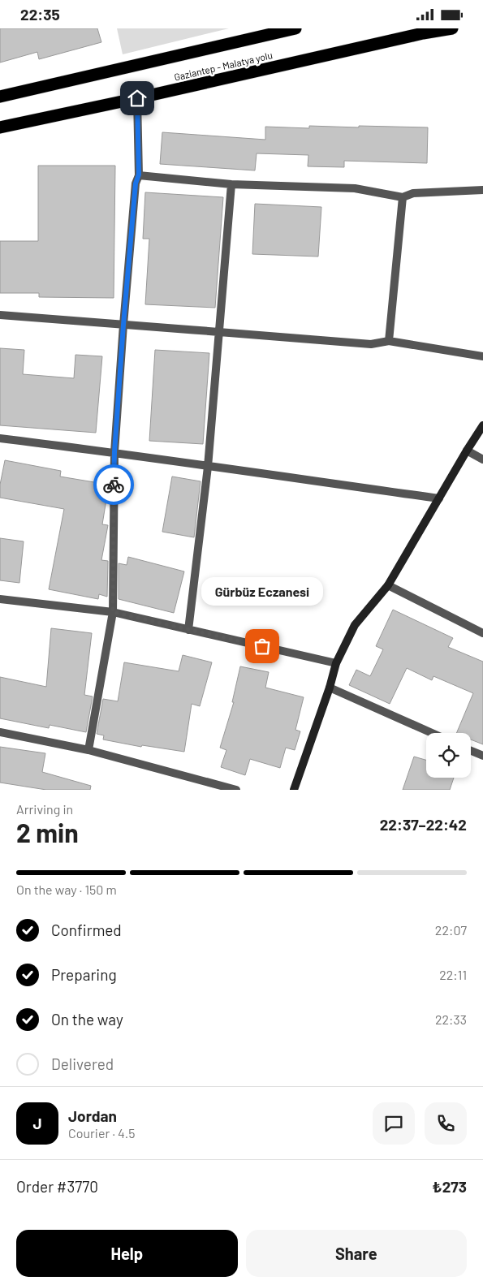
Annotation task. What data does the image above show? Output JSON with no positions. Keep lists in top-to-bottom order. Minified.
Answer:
{"streets":{"highway":["Gaziantep - Malatya yolu"]},"places":["Gürbüz Eczanesi"],"page":{"status":"22:35","bubble":"Gürbüz Eczanesi","heading":["2 min","Arriving in","22:37–22:42"],"panel":["Jordan","Courier · 4.5","Order #3770","₺273"],"bar":"On the way · 150 m","list":[["Confirmed","22:07"],["Preparing","22:11"],["On the way","22:33"],"Delivered"],"round":"J","buttons":["Help","Share"]}}
